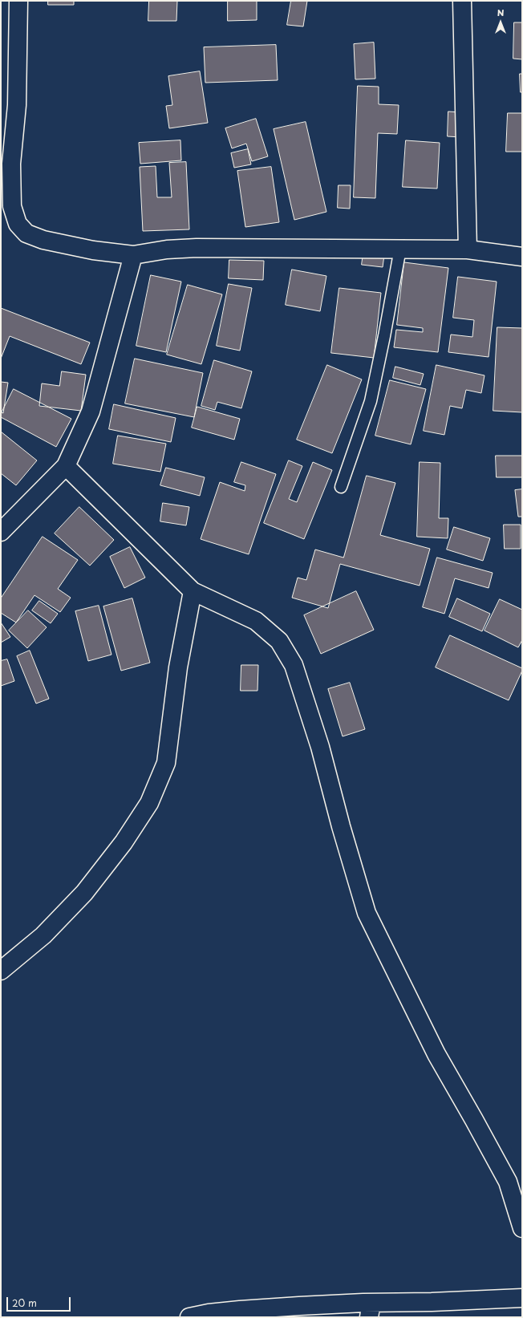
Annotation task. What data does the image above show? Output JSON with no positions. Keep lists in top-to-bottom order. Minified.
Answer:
{"scale_bar":"20 m","north":"top"}
